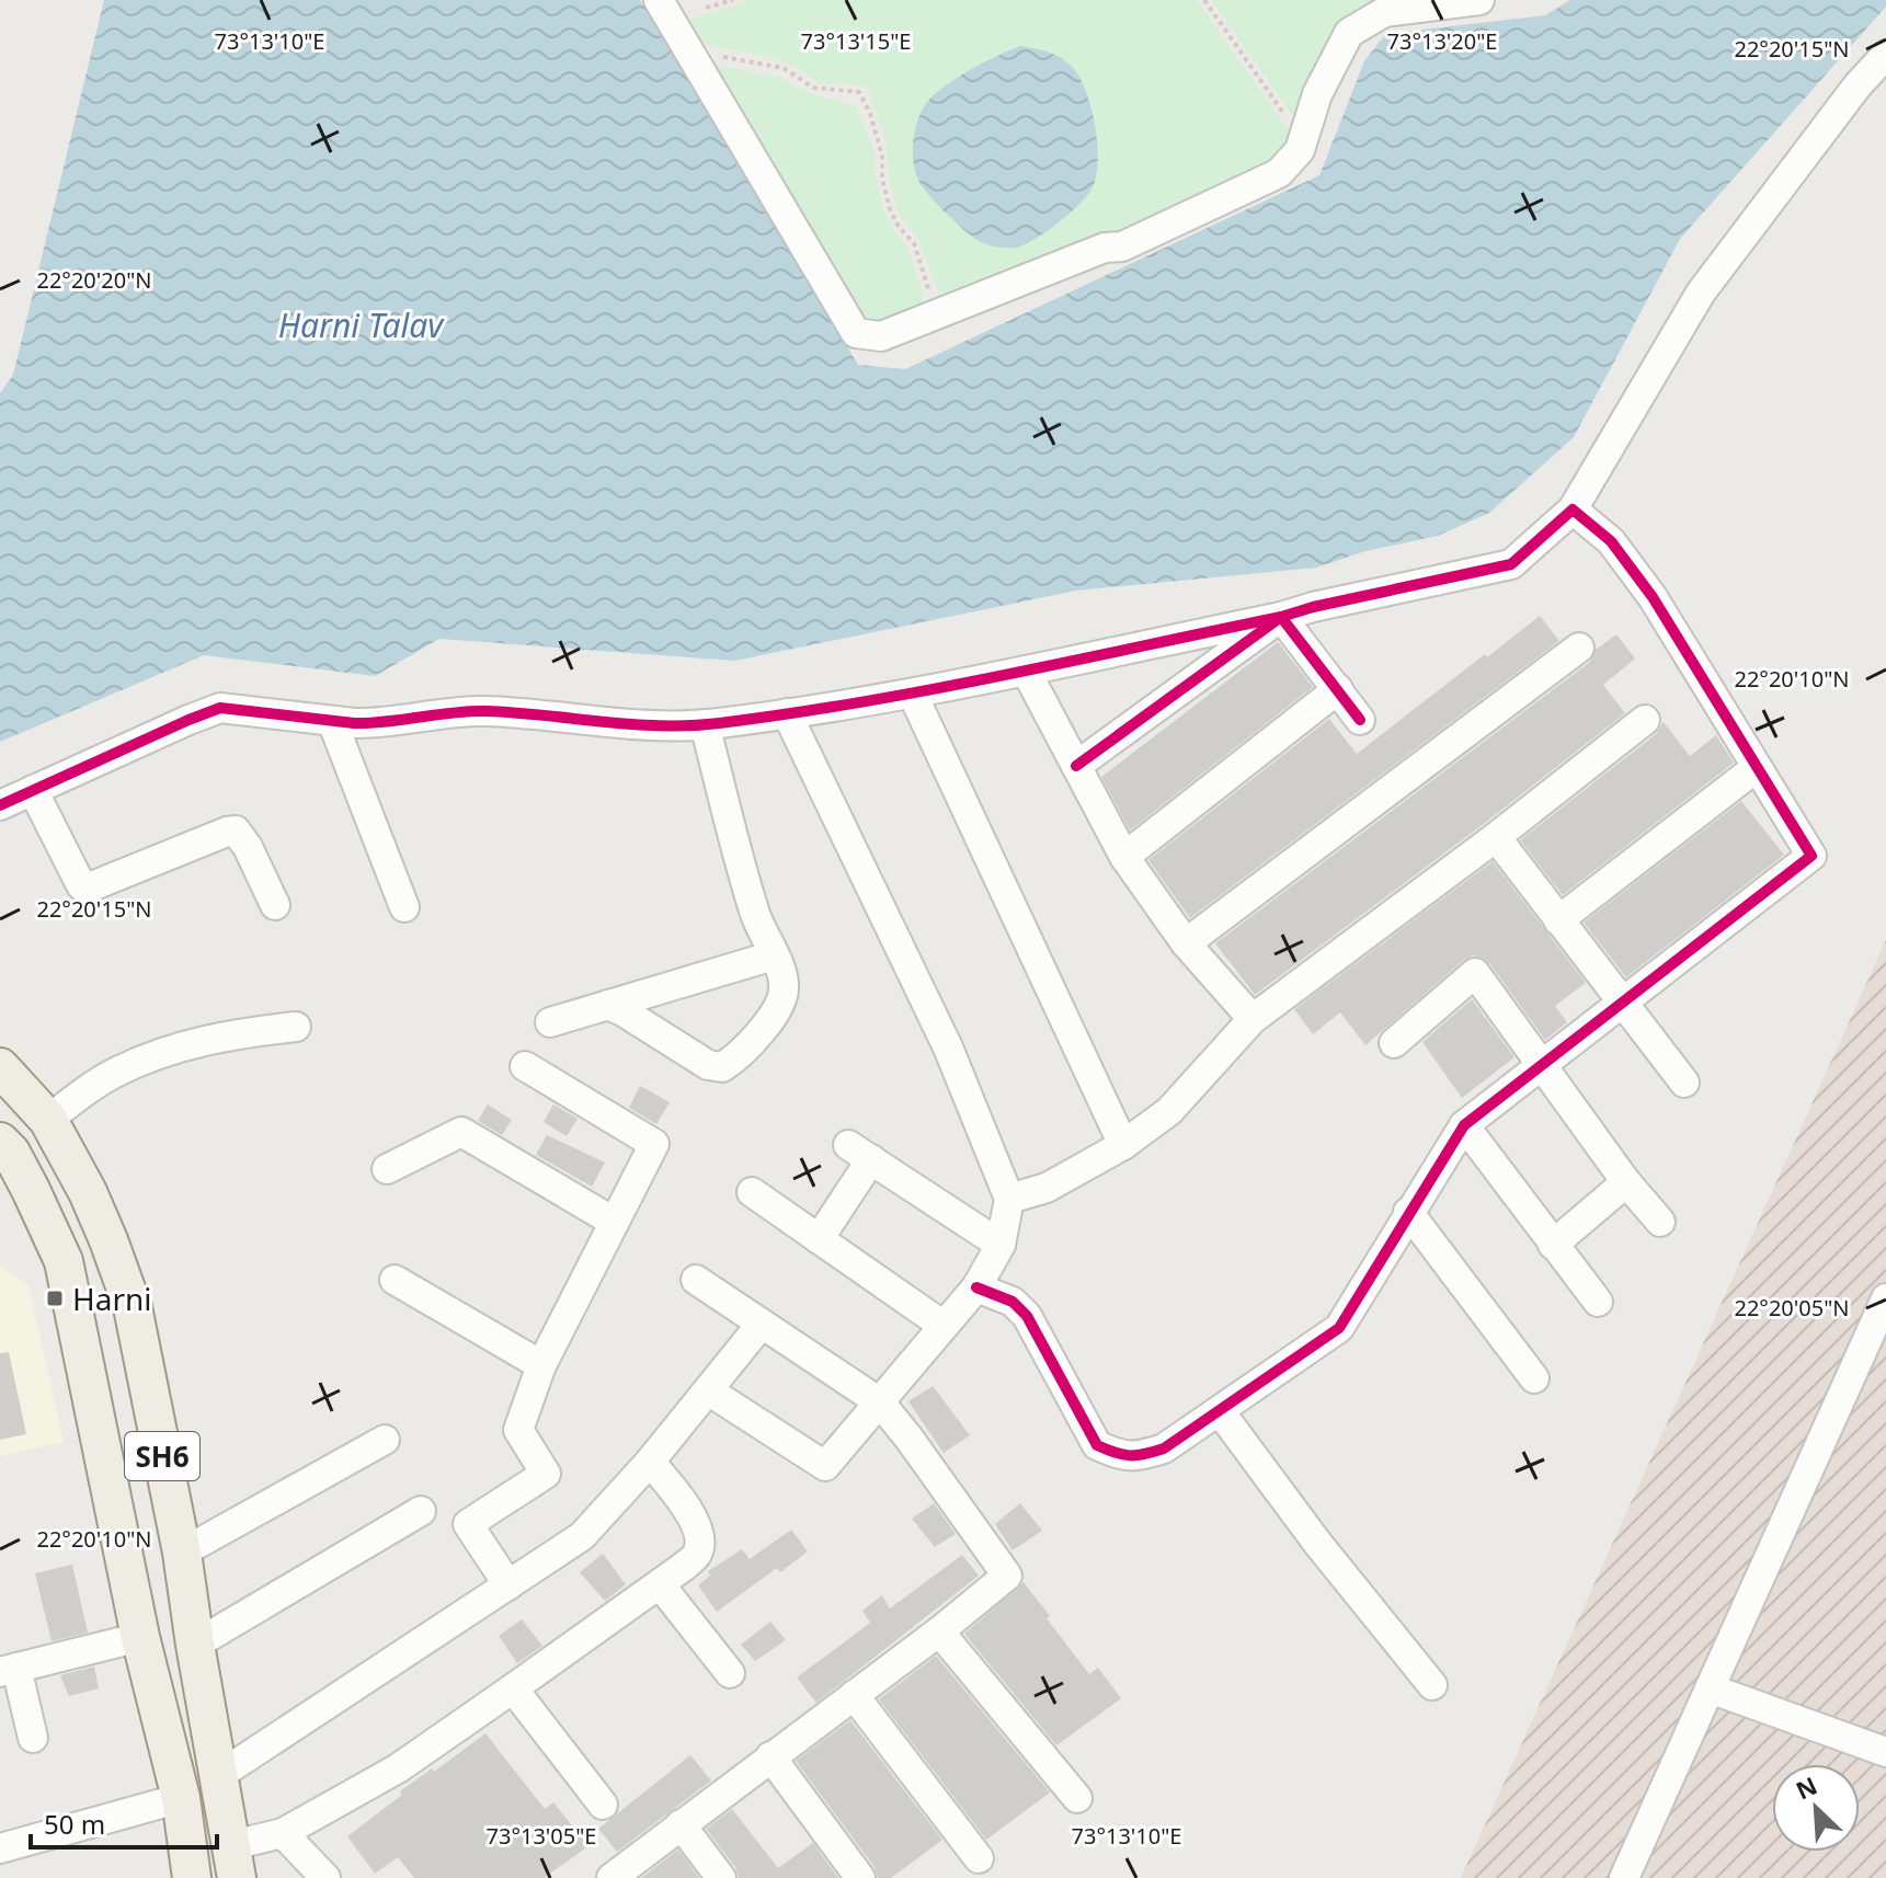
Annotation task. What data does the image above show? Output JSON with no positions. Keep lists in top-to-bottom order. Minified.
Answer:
{"streets":{"main road":["SH6"]},"water":["Harni Talav"],"places":{"transit":["Harni"]},"scale_bar":"50 m","north":"top left","coordinates":["73°13'10\"E","73°13'15\"E","73°13'20\"E","22°20'15\"N","22°20'20\"N","22°20'10\"N","22°20'05\"N","73°13'05\"E"]}
